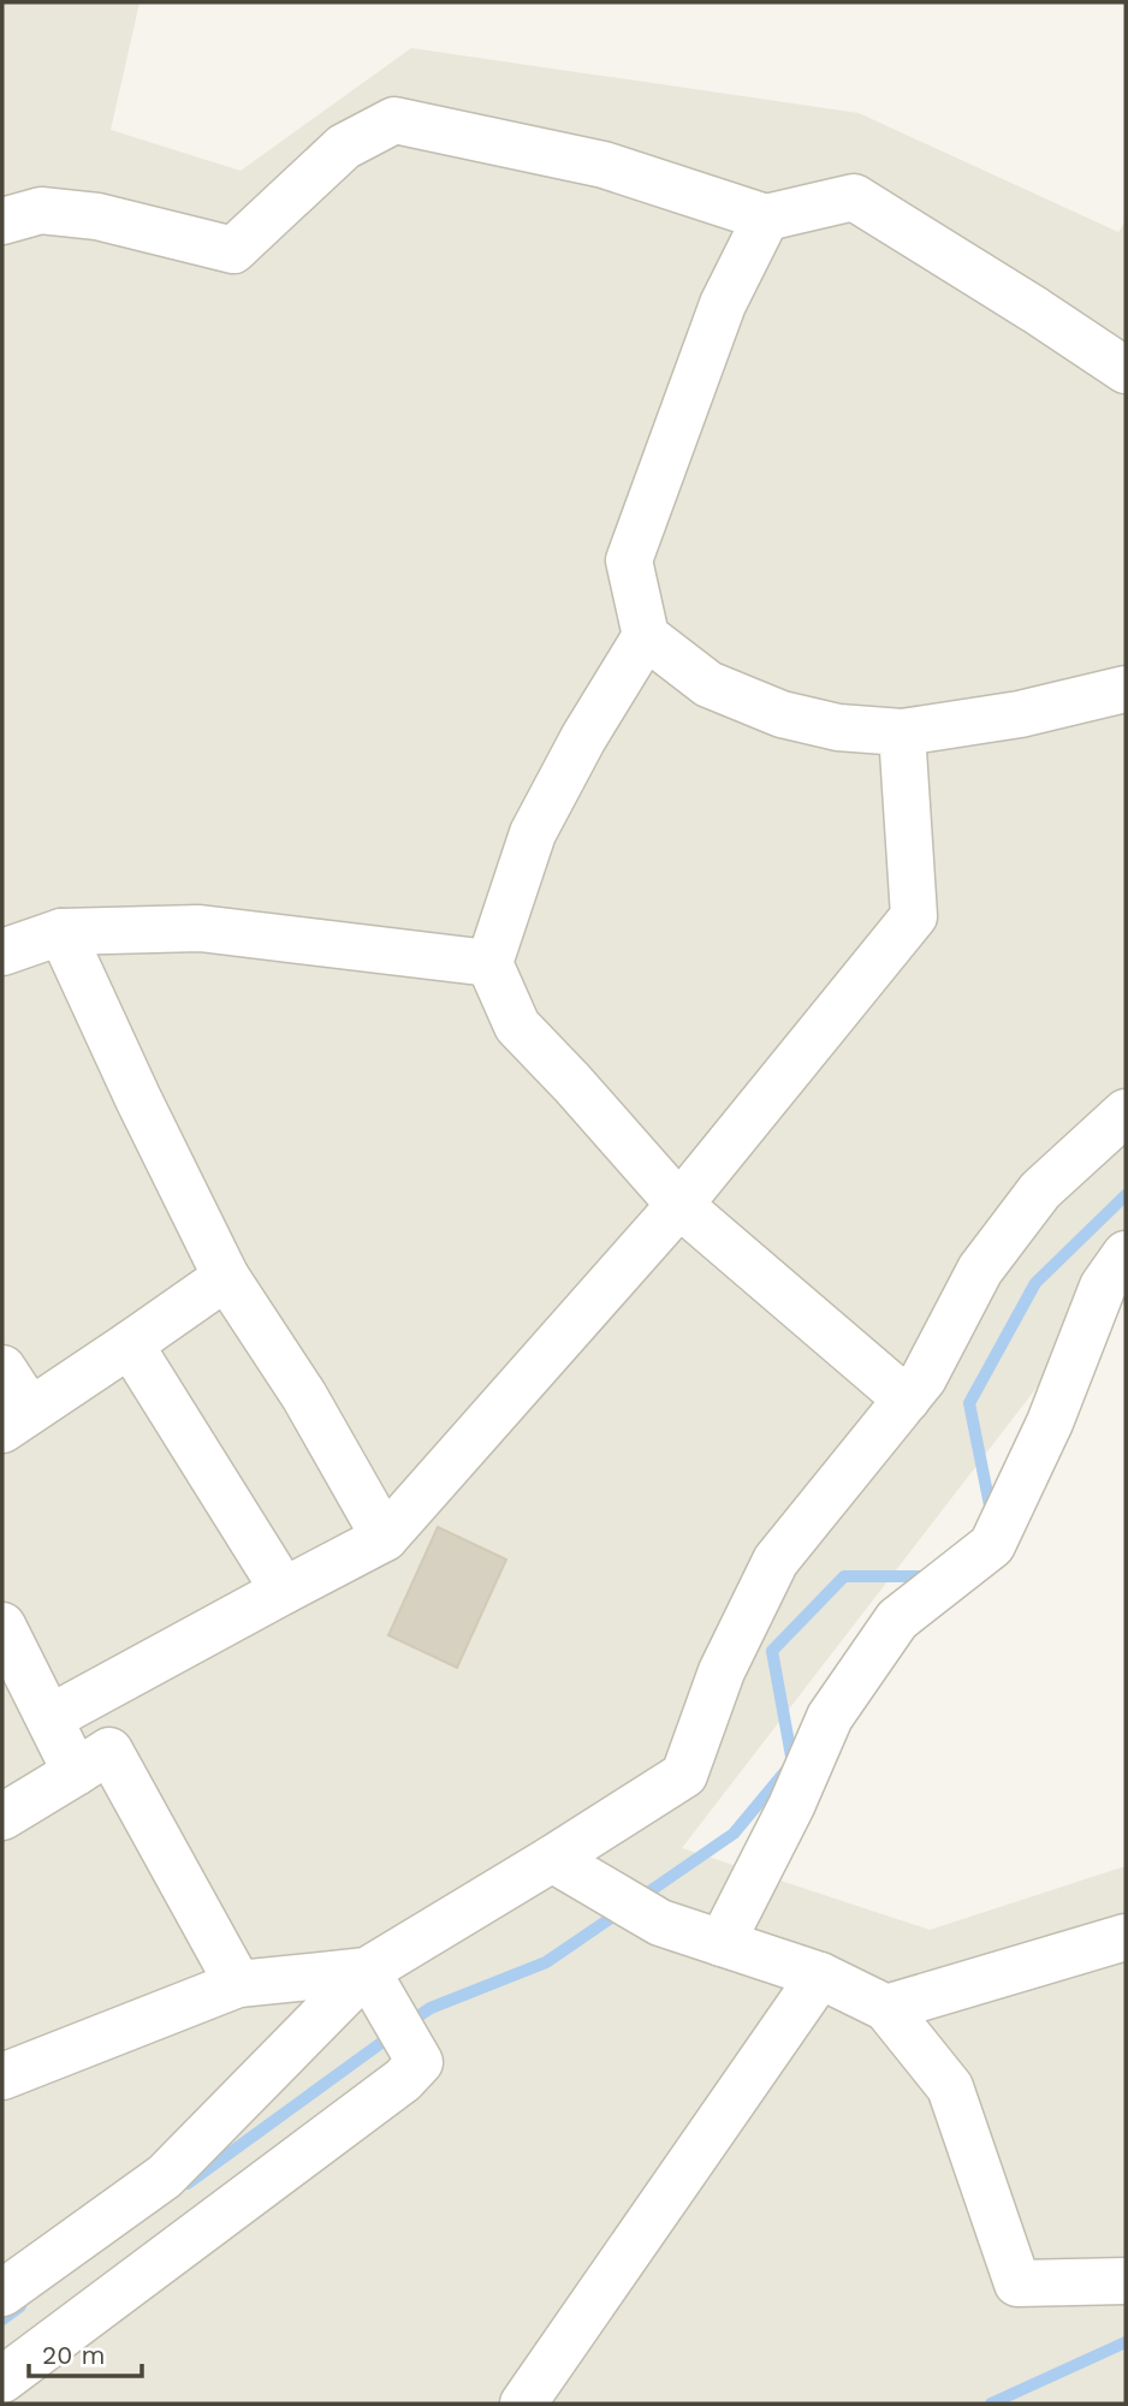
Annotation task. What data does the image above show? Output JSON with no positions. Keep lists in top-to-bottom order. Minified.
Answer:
{"scale_bar":"20 m"}
